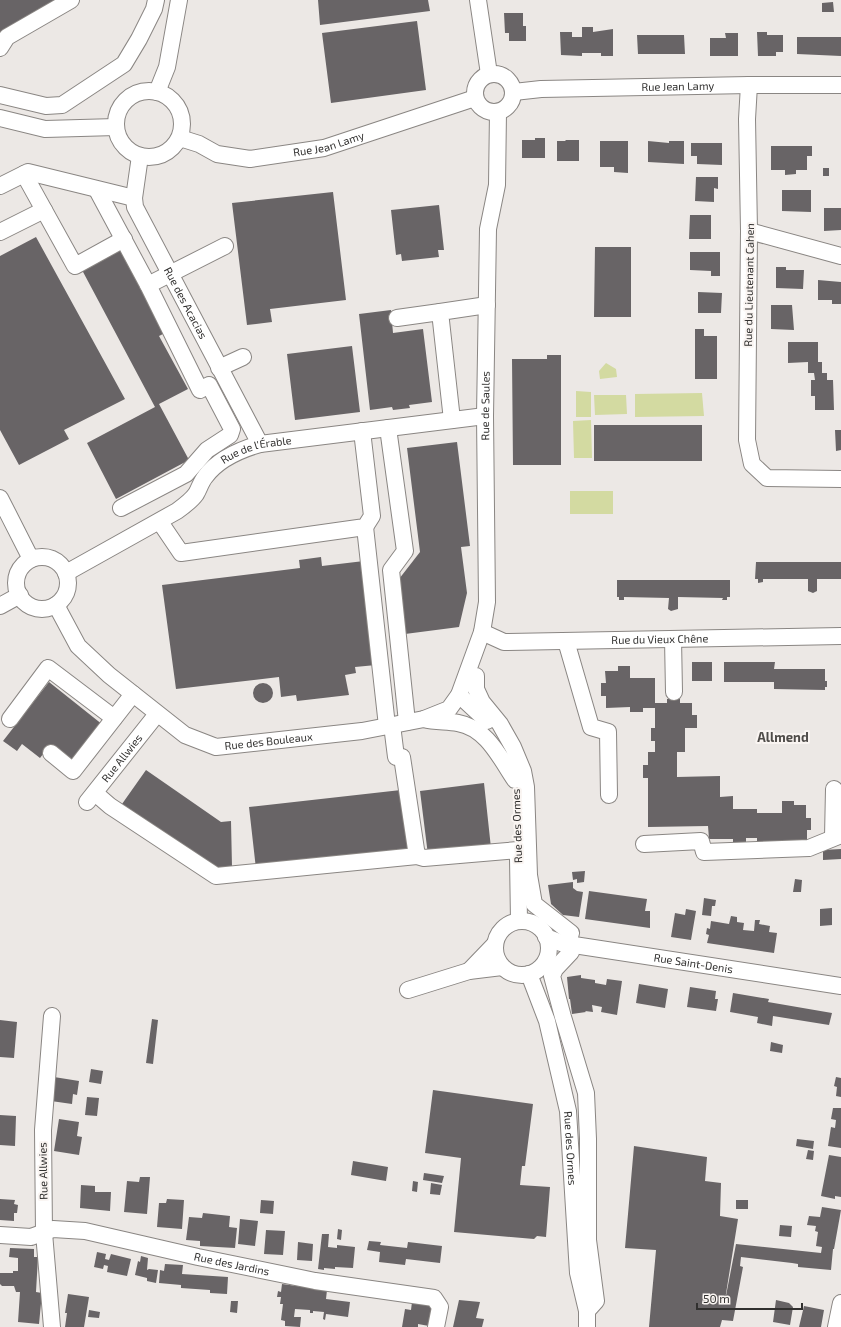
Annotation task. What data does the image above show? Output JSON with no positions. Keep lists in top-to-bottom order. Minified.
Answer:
{"streets":{"street":["Rue Jean Lamy","Rue du Lieutenant Cahen","Rue des Acacias","Rue de Saules","Rue de l'Érable","Rue du Vieux Chêne","Rue des Bouleaux","Rue Allwies","Rue des Ormes","Rue Saint-Denis","Rue des Jardins"]},"crossings":[["Rue Jean Lamy","Rue du Lieutenant Cahen"],["Rue Jean Lamy","Rue des Acacias"],["Rue Jean Lamy","Rue de Saules"],["Rue des Acacias","Rue de l'Érable"],["Rue de Saules","Rue de l'Érable"],["Rue de Saules","Rue du Vieux Chêne"],["Rue de Saules","Rue des Bouleaux"],["Rue de Saules","Rue des Ormes"],["Rue de l'Érable","Rue des Bouleaux"],["Rue des Bouleaux","Rue Allwies"],["Rue des Bouleaux","Rue des Ormes"],["Rue Allwies","Rue des Jardins"],["Rue des Ormes","Rue Saint-Denis"]],"districts":["Allmend"],"scale_bar":"50 m"}
